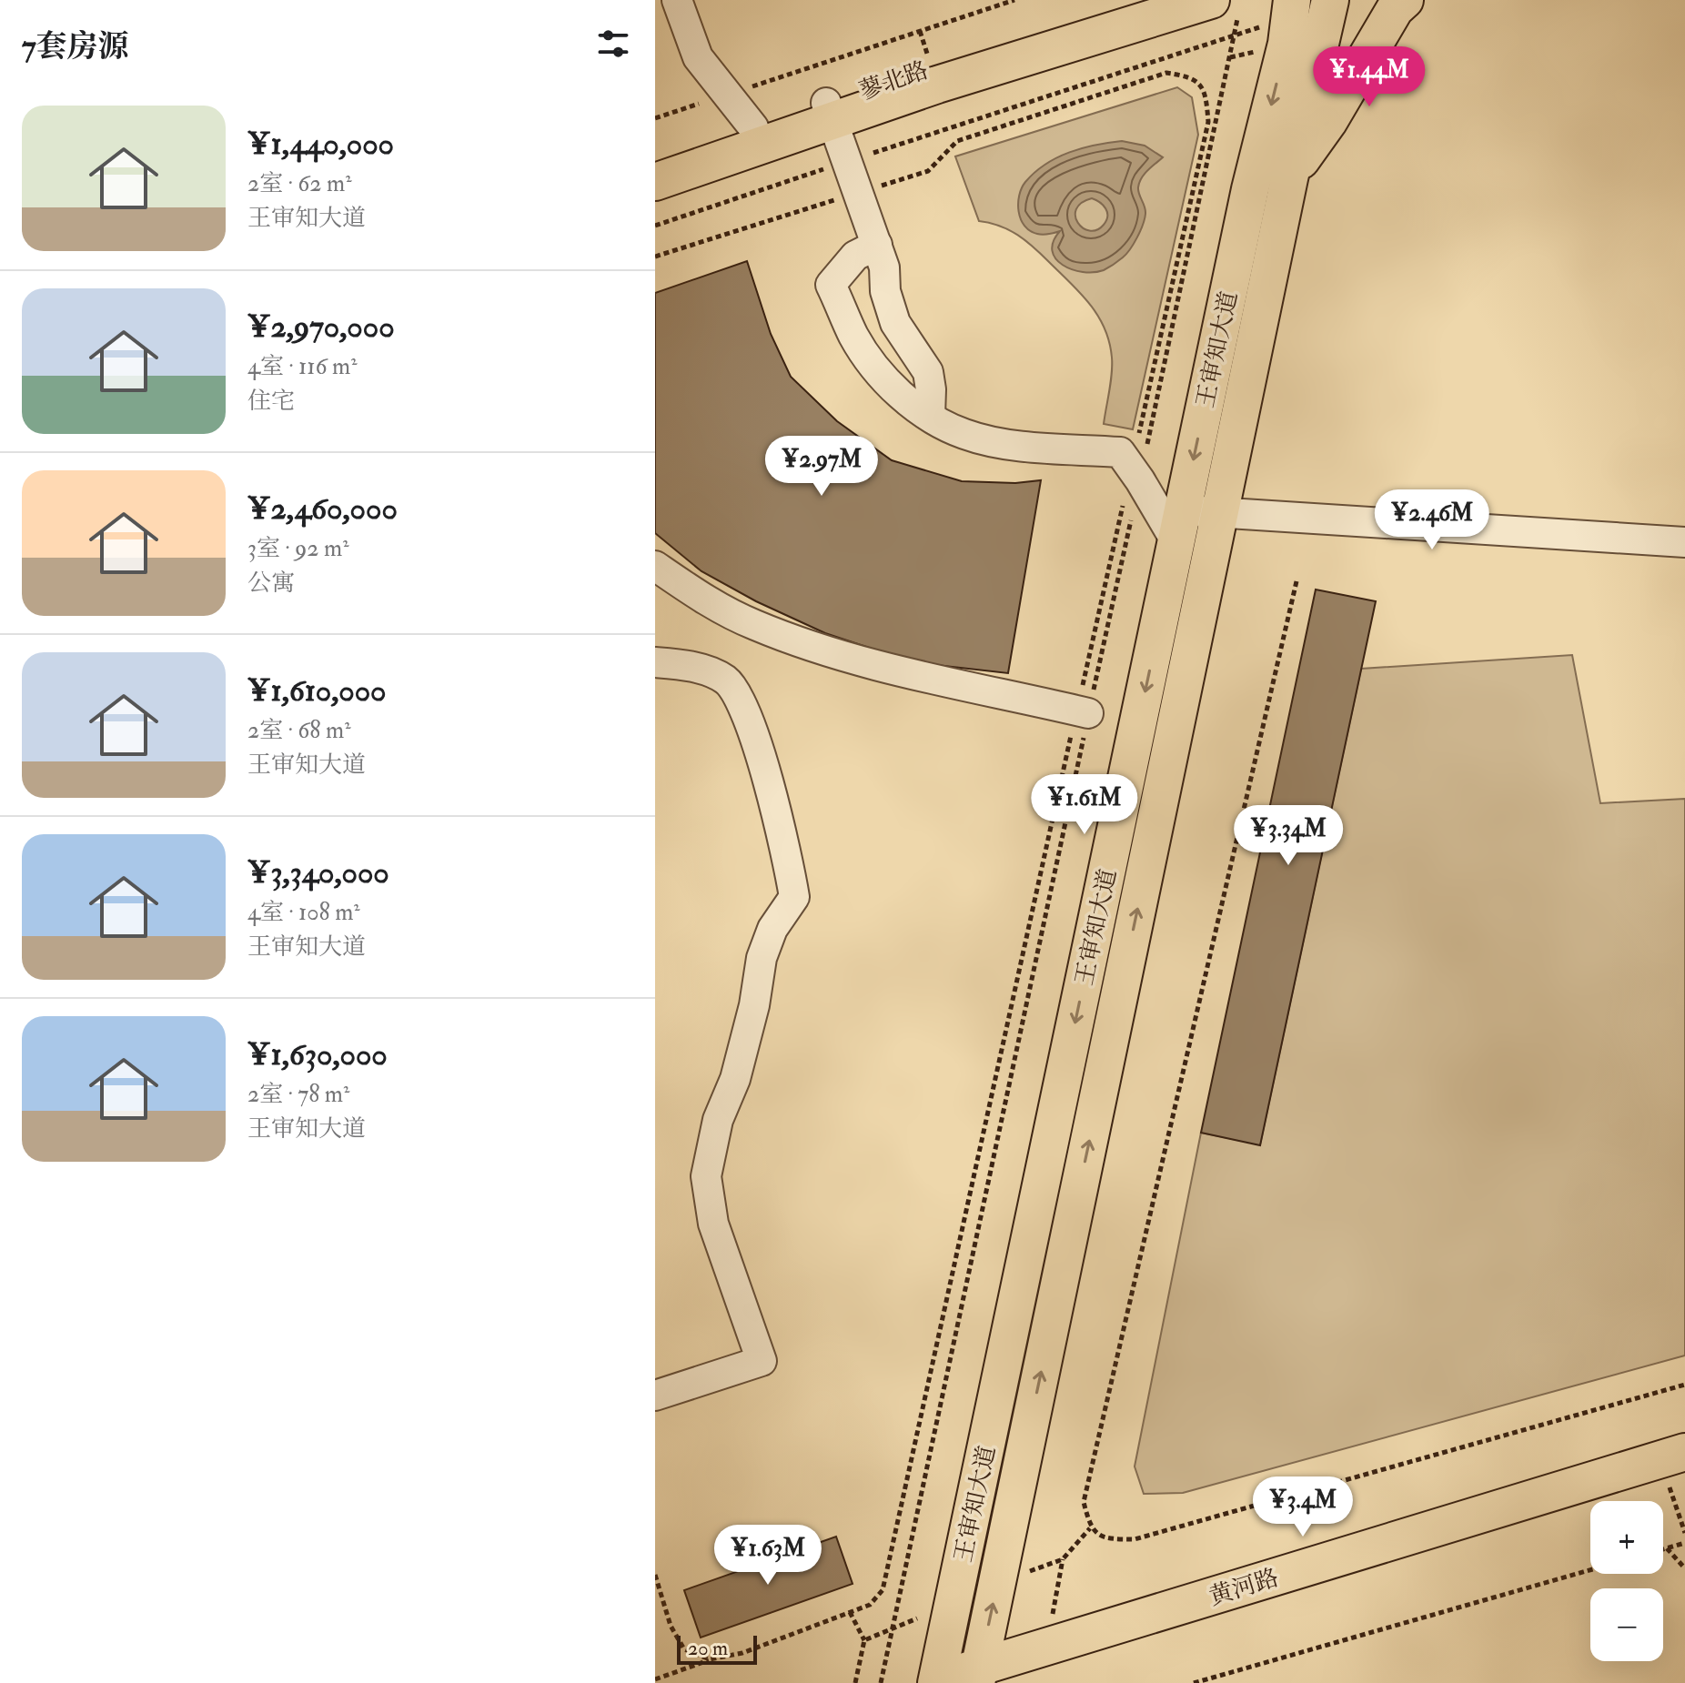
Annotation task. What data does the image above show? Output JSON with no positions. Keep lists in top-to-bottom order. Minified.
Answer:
{"streets":{"main road":["蓼北路","王审知大道","黄河路"]},"crossings":[["王审知大道","黄河路"]],"scale_bar":"20 m","page":{"heading":"7套房源","price":["¥1.44M","¥2.97M","¥2.46M","¥1.61M","¥3.34M","¥3.4M","¥1.63M"],"list":[{"name":"¥1,440,000","note":"2室 · 62 m² · 王审知大道"},{"name":"¥2,970,000","note":"4室 · 116 m² · 住宅"},{"name":"¥2,460,000","note":"3室 · 92 m² · 公寓"},{"name":"¥1,610,000","note":"2室 · 68 m² · 王审知大道"},{"name":"¥3,340,000","note":"4室 · 108 m² · 王审知大道"},{"name":"¥1,630,000","note":"2室 · 78 m² · 王审知大道"}],"map_buttons":["+","−"],"scale":"20 m"}}
